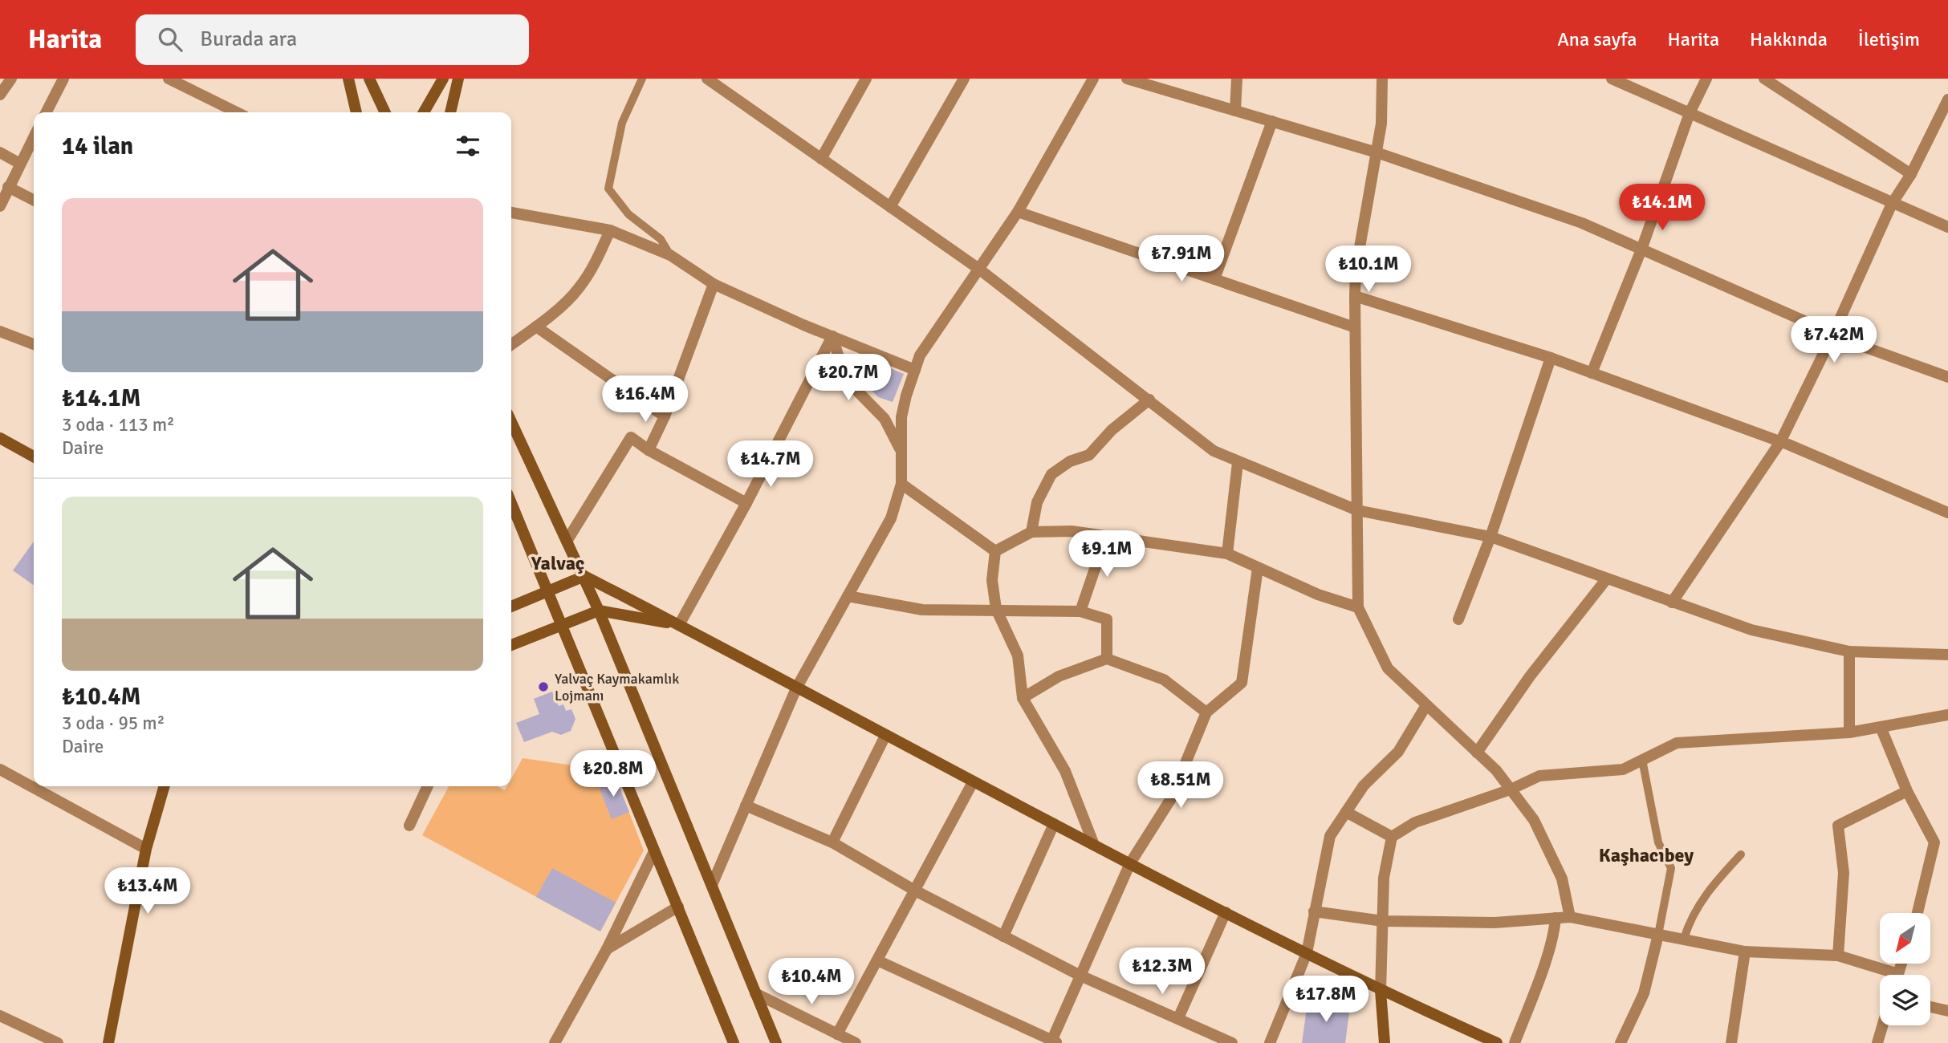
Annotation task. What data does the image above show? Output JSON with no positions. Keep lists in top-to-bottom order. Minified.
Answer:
{"districts":["Yalvaç","Kaşhacıbey"],"places":["Yalvaç Kaymakamlık Lojmanı"],"north":"bottom left","page":{"header":"Harita","search":"Burada ara","nav":["Ana sayfa","Harita","Hakkında","İletişim"],"heading":"14 ilan","list":[{"name":"₺14.1M","note":"3 oda · 113 m² · Daire"},{"name":"₺10.4M","note":"3 oda · 95 m² · Daire"}],"price":["₺14.1M","₺7.91M","₺10.1M","₺7.42M","₺20.7M","₺16.4M","₺14.7M","₺9.1M","₺20.8M","₺8.51M","₺13.4M","₺12.3M","₺10.4M","₺17.8M"]}}
